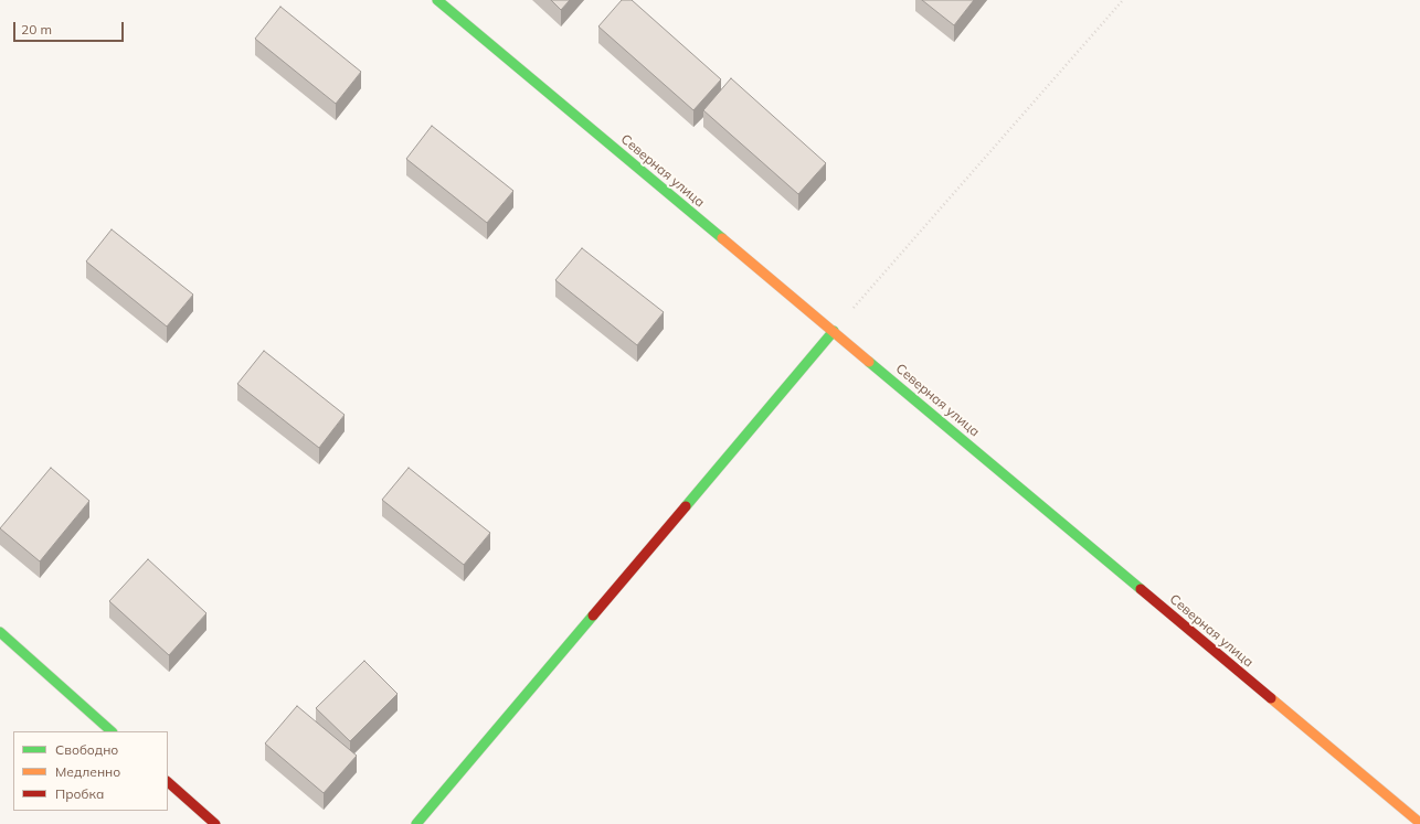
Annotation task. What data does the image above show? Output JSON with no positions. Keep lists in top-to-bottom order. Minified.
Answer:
{"streets":{"street":["Северная улица"]},"legend":["Свободно","Медленно","Пробка"],"scale_bar":"20 m"}
